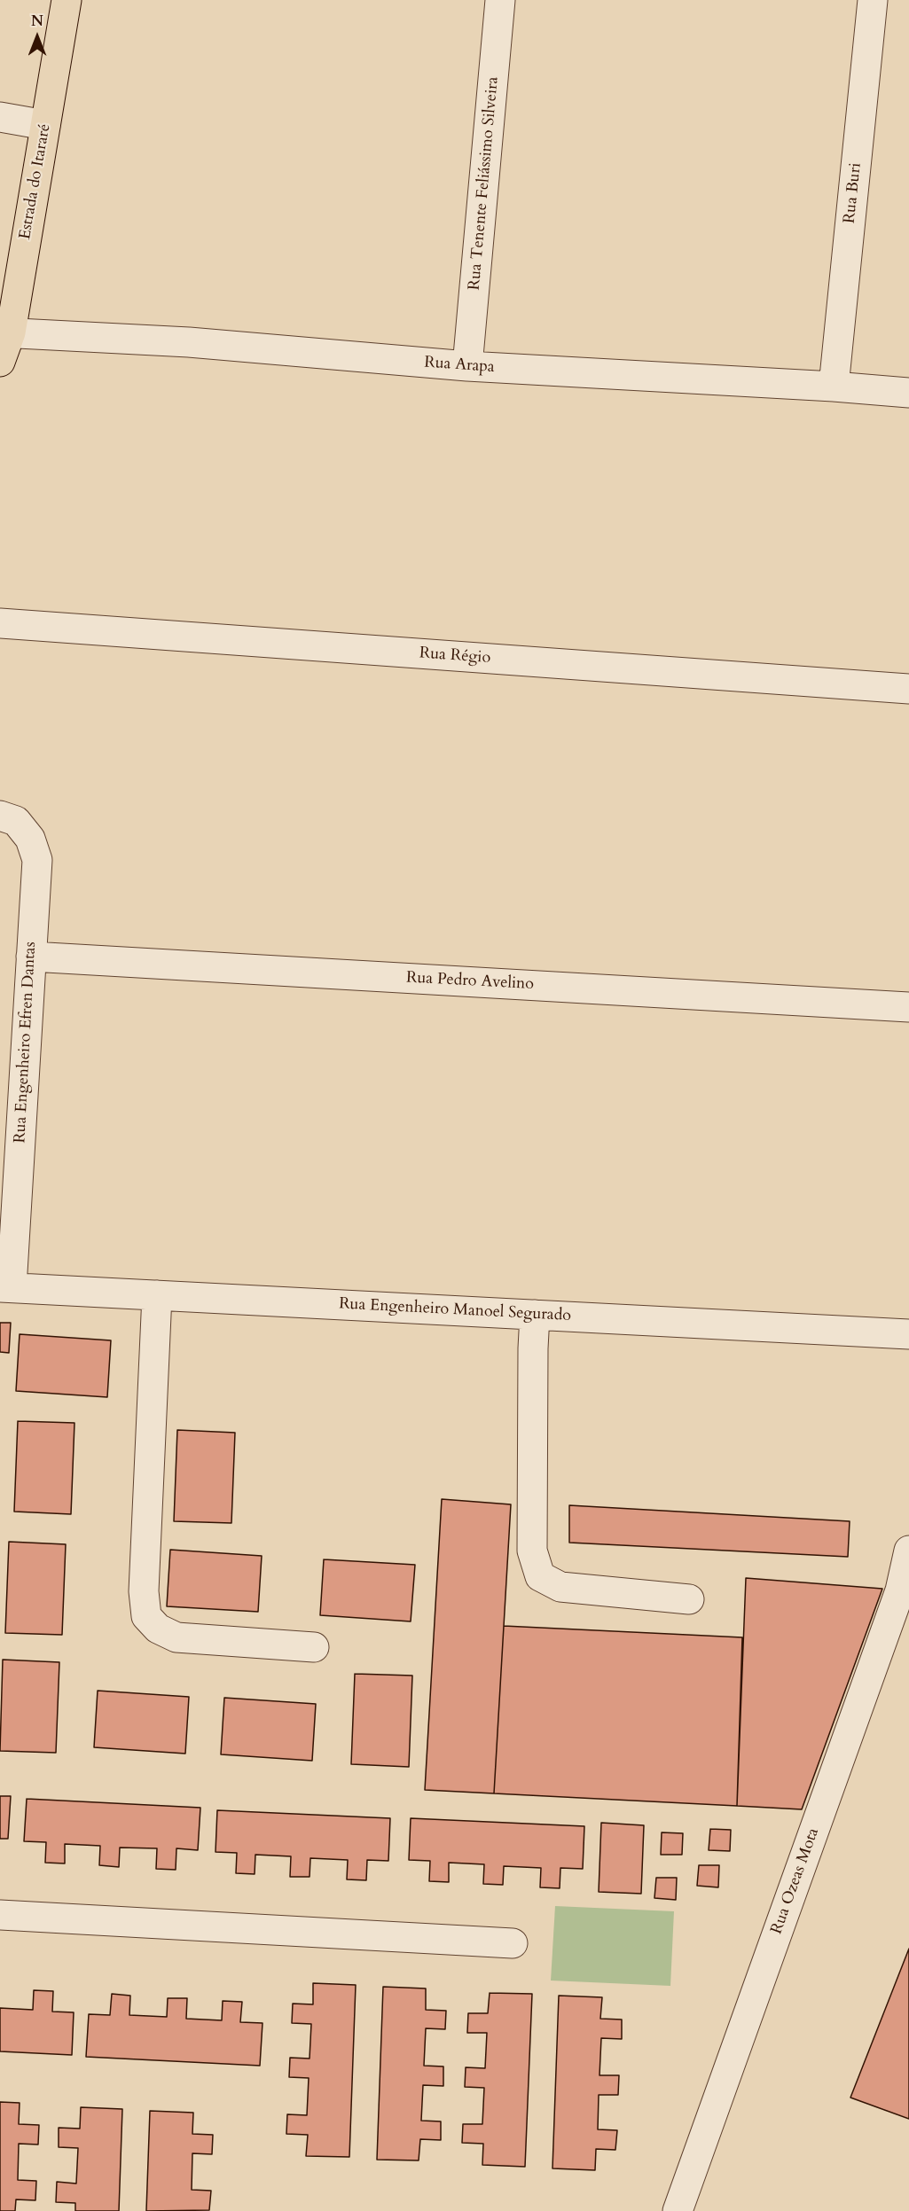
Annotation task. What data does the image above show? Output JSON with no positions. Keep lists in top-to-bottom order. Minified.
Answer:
{"streets":{"main road":["Estrada do Itararé"],"street":["Rua Tenente Feliássimo Silveira","Rua Buri","Rua Arapa","Rua Régio","Rua Pedro Avelino","Rua Engenheiro Efren Dantas","Rua Engenheiro Manoel Segurado","Rua Ozeas Mota"]},"crossings":[["Estrada do Itararé","Rua Arapa"],["Rua Tenente Feliássimo Silveira","Rua Arapa"],["Rua Buri","Rua Arapa"],["Rua Pedro Avelino","Rua Engenheiro Efren Dantas"],["Rua Engenheiro Efren Dantas","Rua Engenheiro Manoel Segurado"]],"north":"top"}
